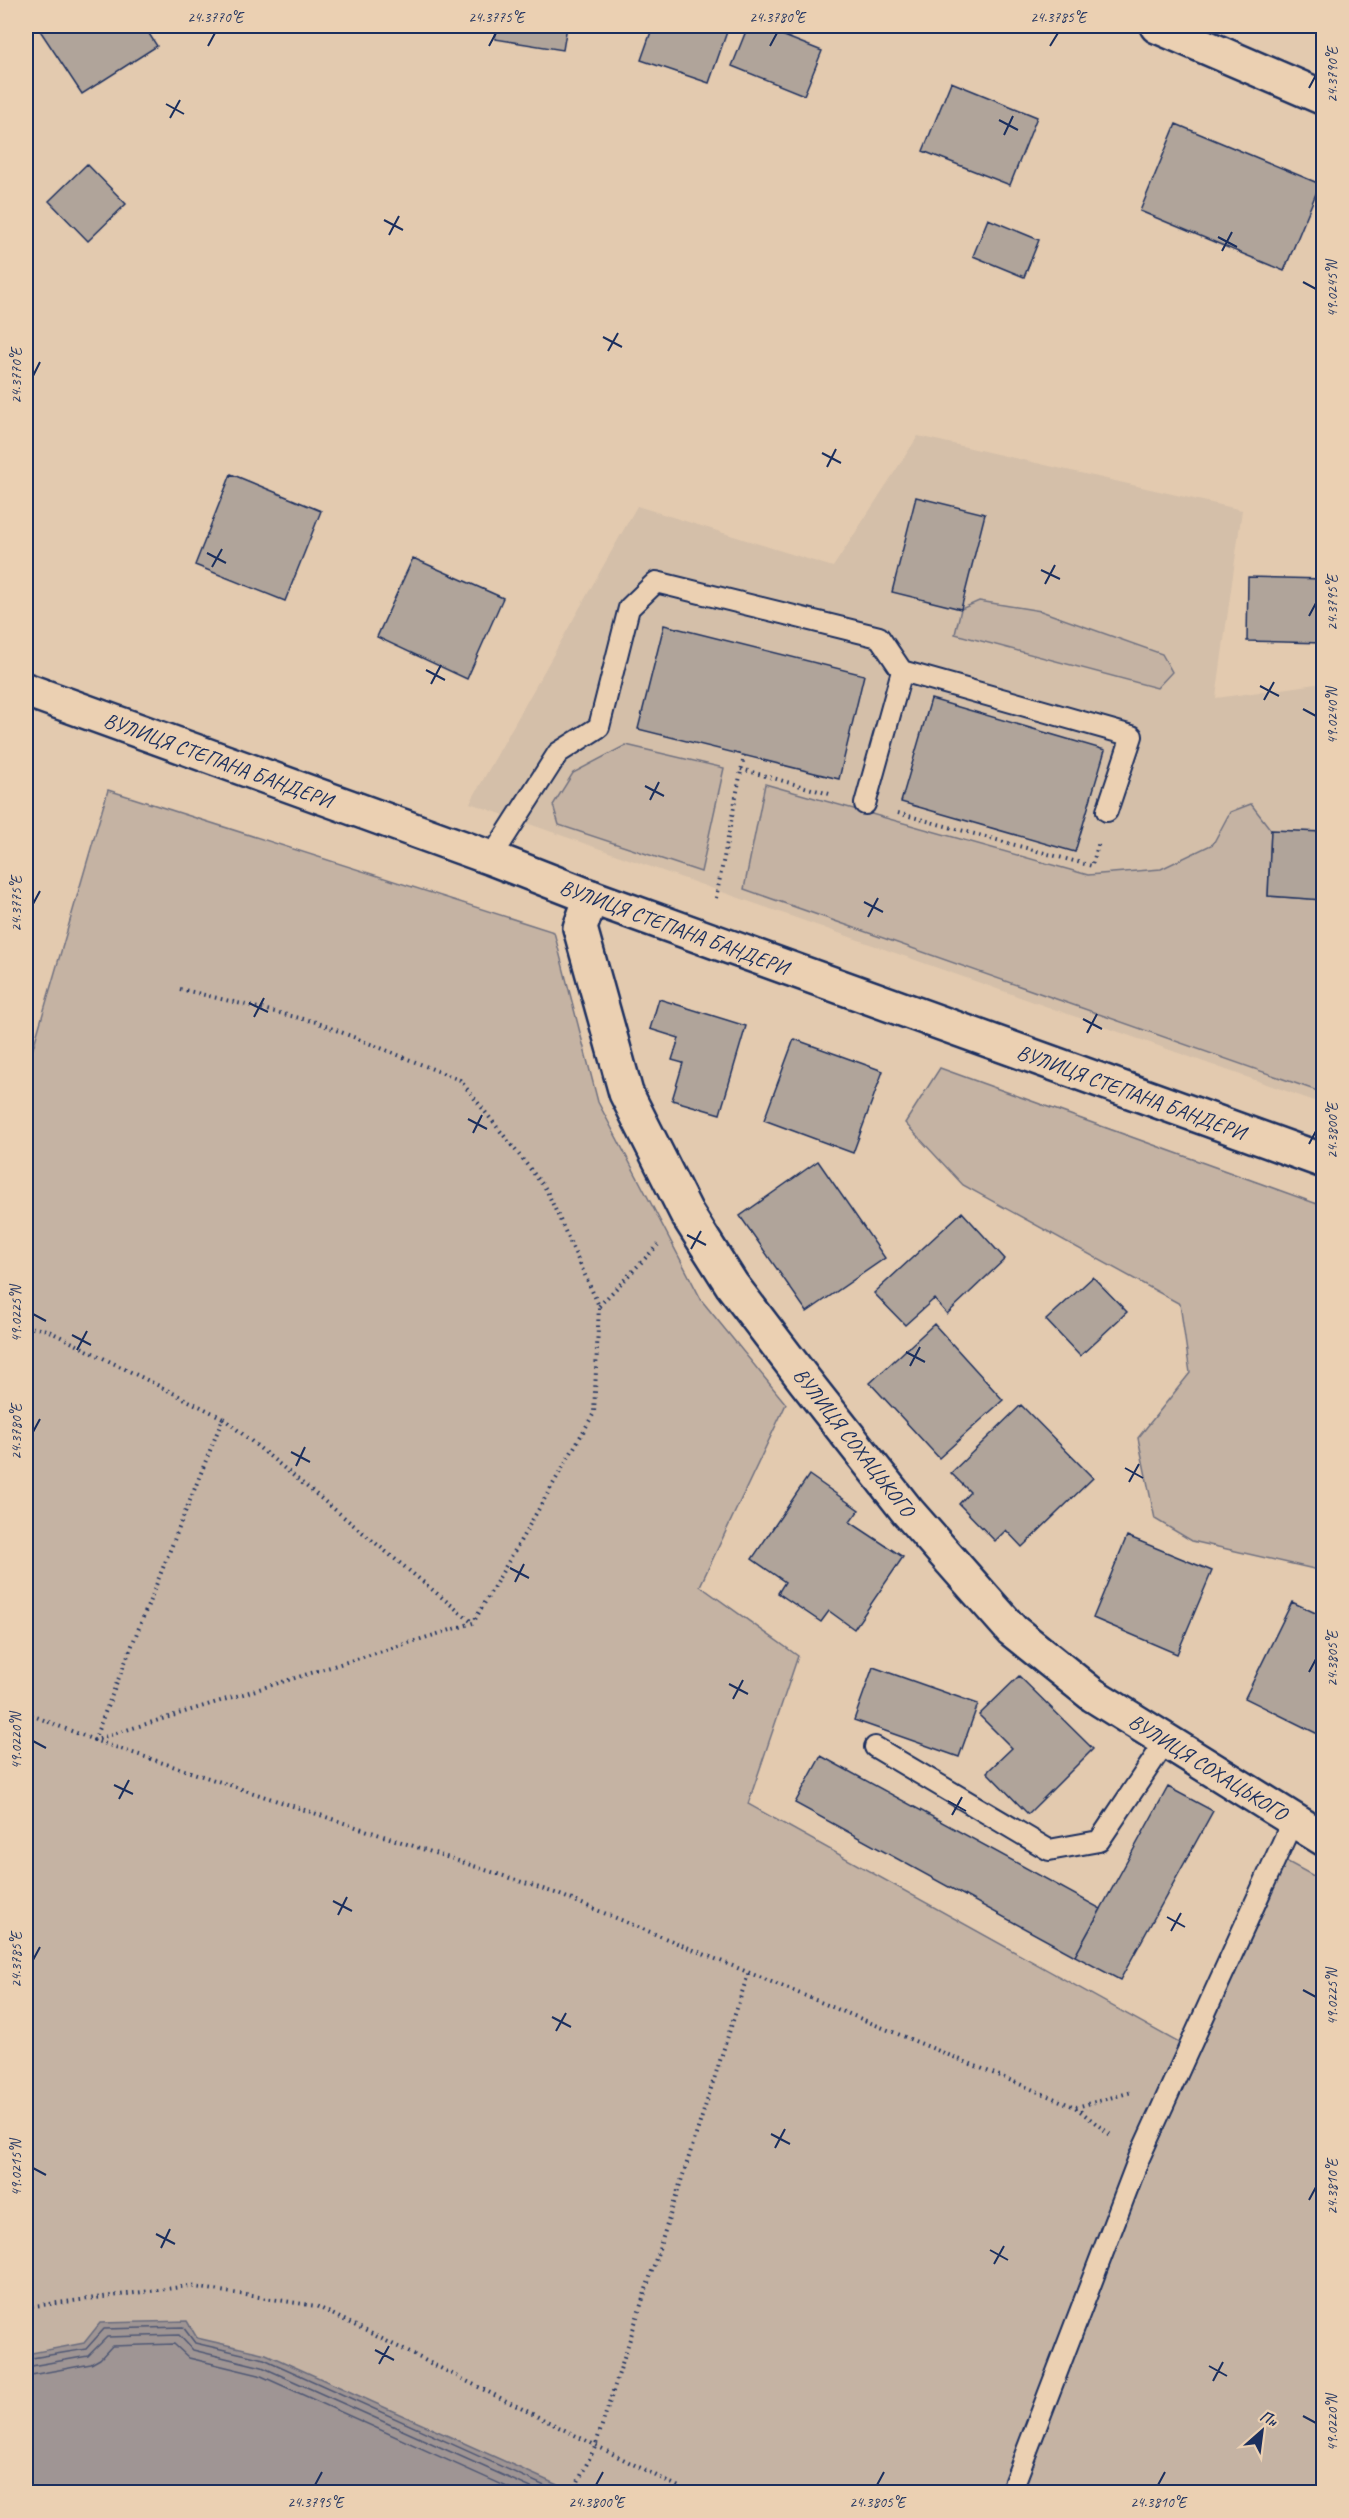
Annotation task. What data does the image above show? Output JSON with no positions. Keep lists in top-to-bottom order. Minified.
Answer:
{"streets":{"street":["ВУЛИЦЯ СТЕПАНА БАНДЕРИ","ВУЛИЦЯ СОХАЦЬКОГО"]},"crossings":[["ВУЛИЦЯ СТЕПАНА БАНДЕРИ","ВУЛИЦЯ СОХАЦЬКОГО"]],"north":"top right","coordinates":["24.3770°E","24.3775°E","24.3780°E","24.3785°E","24.3790°E","49.0245°N","24.3795°E","49.0240°N","24.3800°E","49.0225°N","24.3805°E","49.0220°N","49.0215°N","24.3810°E"]}
